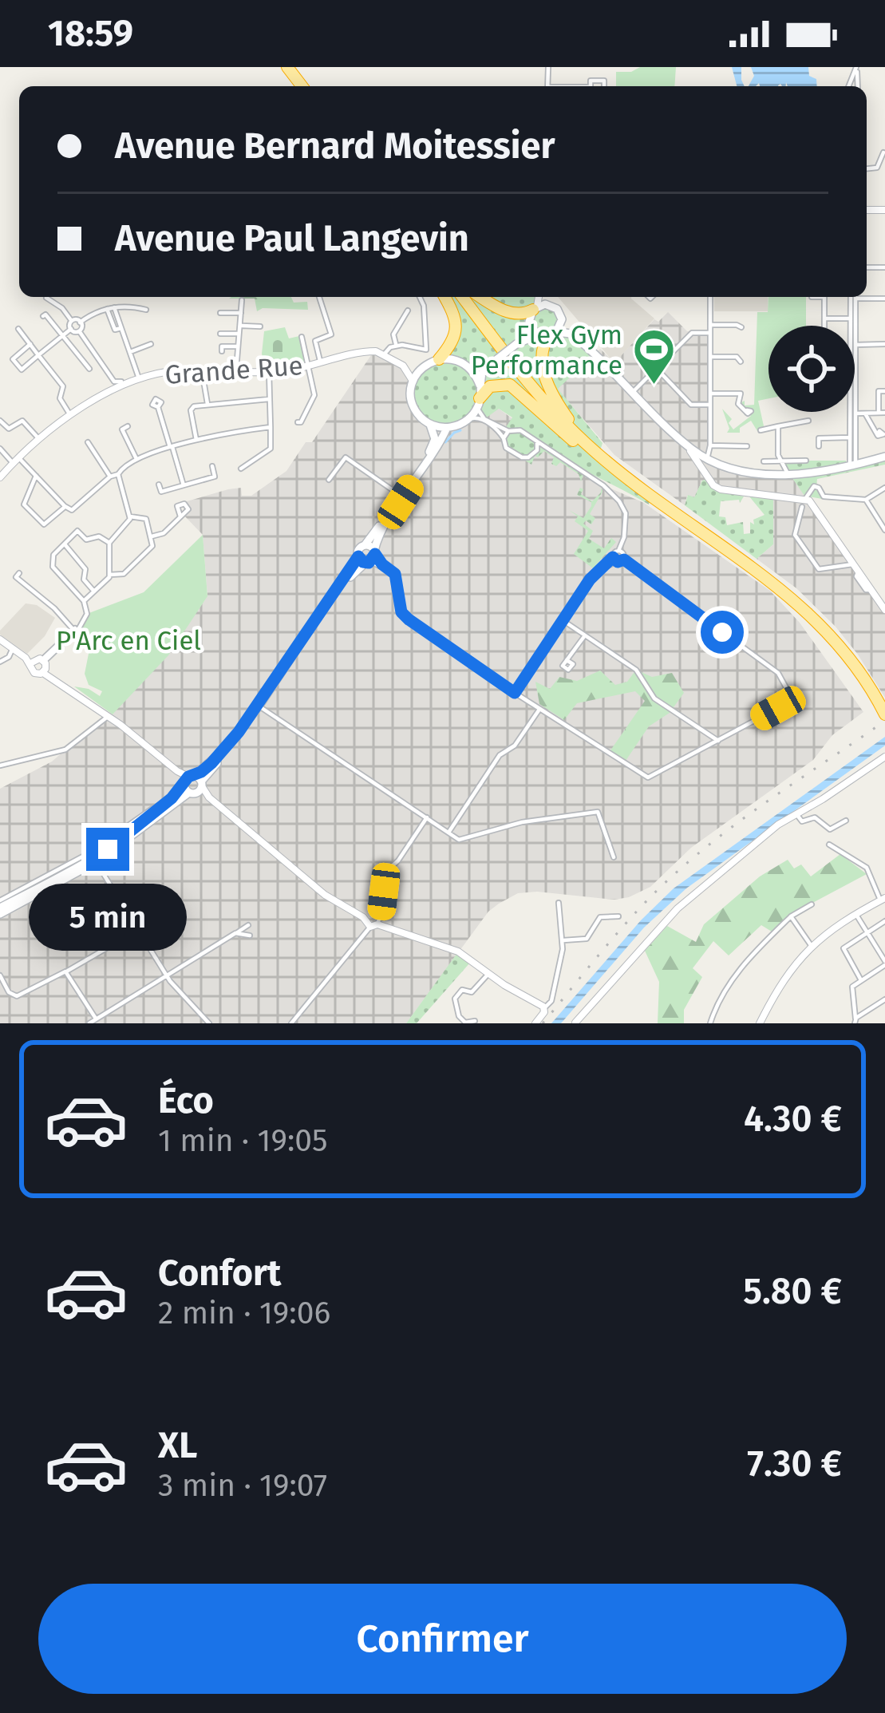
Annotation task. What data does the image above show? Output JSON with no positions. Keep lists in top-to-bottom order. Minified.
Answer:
{"streets":{"street":["Grande Rue"]},"parks":["P'Arc en Ciel"],"places":{"sports":["Flex Gym Performance"]},"page":{"status":"18:59","banner":["Avenue Bernard Moitessier","Avenue Paul Langevin"],"bubble":"5 min","list":[{"name":"Éco","note":"1 min · 19:05","value":"4.30 €"},{"name":"Confort","note":"2 min · 19:06","value":"5.80 €"},{"name":"XL","note":"3 min · 19:07","value":"7.30 €"}],"buttons":"Confirmer"}}
